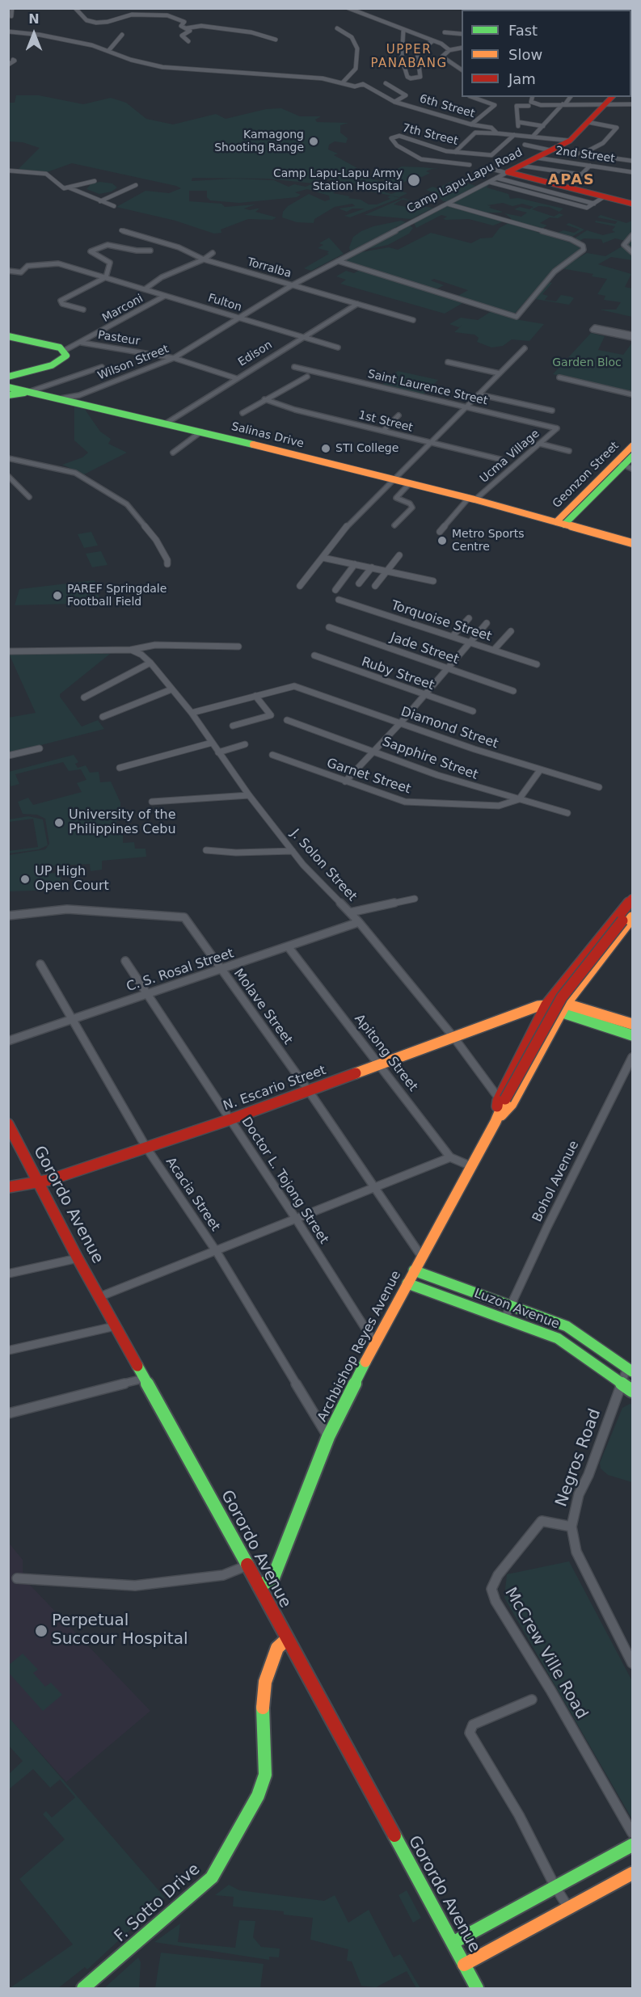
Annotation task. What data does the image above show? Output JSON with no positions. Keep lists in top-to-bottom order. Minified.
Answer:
{"streets":{"main road":["Camp Lapu-Lapu Road","Salinas Drive","Geonzon Street","N. Escario Street","Gorordo Avenue","Luzon Avenue","Archbishop Reyes Avenue","F. Sotto Drive"],"street":["6th Street","7th Street","2nd Street","Torralba","Fulton","Marconi","Pasteur","Edison","Wilson Street","Saint Laurence Street","1st Street","Ucma Village","Torquoise Street","Jade Street","Ruby Street","Diamond Street","Sapphire Street","Garnet Street","J. Solon Street","C. S. Rosal Street","Molave Street","Apitong Street","Doctor L. Tojong Street","Bohol Avenue","Acacia Street","Negros Road","McCrew Ville Road"]},"crossings":[["6th Street","7th Street"],["6th Street","Camp Lapu-Lapu Road"],["2nd Street","Camp Lapu-Lapu Road"],["Camp Lapu-Lapu Road","Torralba"],["Camp Lapu-Lapu Road","Wilson Street"],["Torralba","Edison"],["Torralba","Wilson Street"],["Fulton","Marconi"],["Fulton","Edison"],["Fulton","Wilson Street"],["Marconi","Pasteur"],["Pasteur","Edison"],["Pasteur","Wilson Street"],["Edison","Salinas Drive"],["Wilson Street","Salinas Drive"],["Saint Laurence Street","Ucma Village"],["Salinas Drive","Ucma Village"],["Salinas Drive","Geonzon Street"],["Sapphire Street","Garnet Street"],["J. Solon Street","C. S. Rosal Street"],["J. Solon Street","N. Escario Street"],["J. Solon Street","Archbishop Reyes Avenue"],["C. S. Rosal Street","Molave Street"],["C. S. Rosal Street","Apitong Street"],["C. S. Rosal Street","Doctor L. Tojong Street"],["C. S. Rosal Street","Acacia Street"],["Molave Street","N. Escario Street"],["Molave Street","Archbishop Reyes Avenue"],["Apitong Street","N. Escario Street"],["Apitong Street","Archbishop Reyes Avenue"],["N. Escario Street","Doctor L. Tojong Street"],["N. Escario Street","Acacia Street"],["N. Escario Street","Gorordo Avenue"],["N. Escario Street","Archbishop Reyes Avenue"],["Doctor L. Tojong Street","Archbishop Reyes Avenue"],["Bohol Avenue","Luzon Avenue"],["Acacia Street","Archbishop Reyes Avenue"],["Gorordo Avenue","Archbishop Reyes Avenue"],["Gorordo Avenue","F. Sotto Drive"],["Luzon Avenue","Archbishop Reyes Avenue"],["Luzon Avenue","Negros Road"],["Negros Road","McCrew Ville Road"]],"districts":["UPPER PANABANG","APAS"],"parks":["Garden Bloc"],"places":["Kamagong Shooting Range","Camp Lapu-Lapu Army Station Hospital","STI College","Metro Sports Centre","PAREF Springdale Football Field","University of the Philippines Cebu","UP High Open Court","Perpetual Succour Hospital"],"legend":["Fast","Slow","Jam"],"north":"top"}
